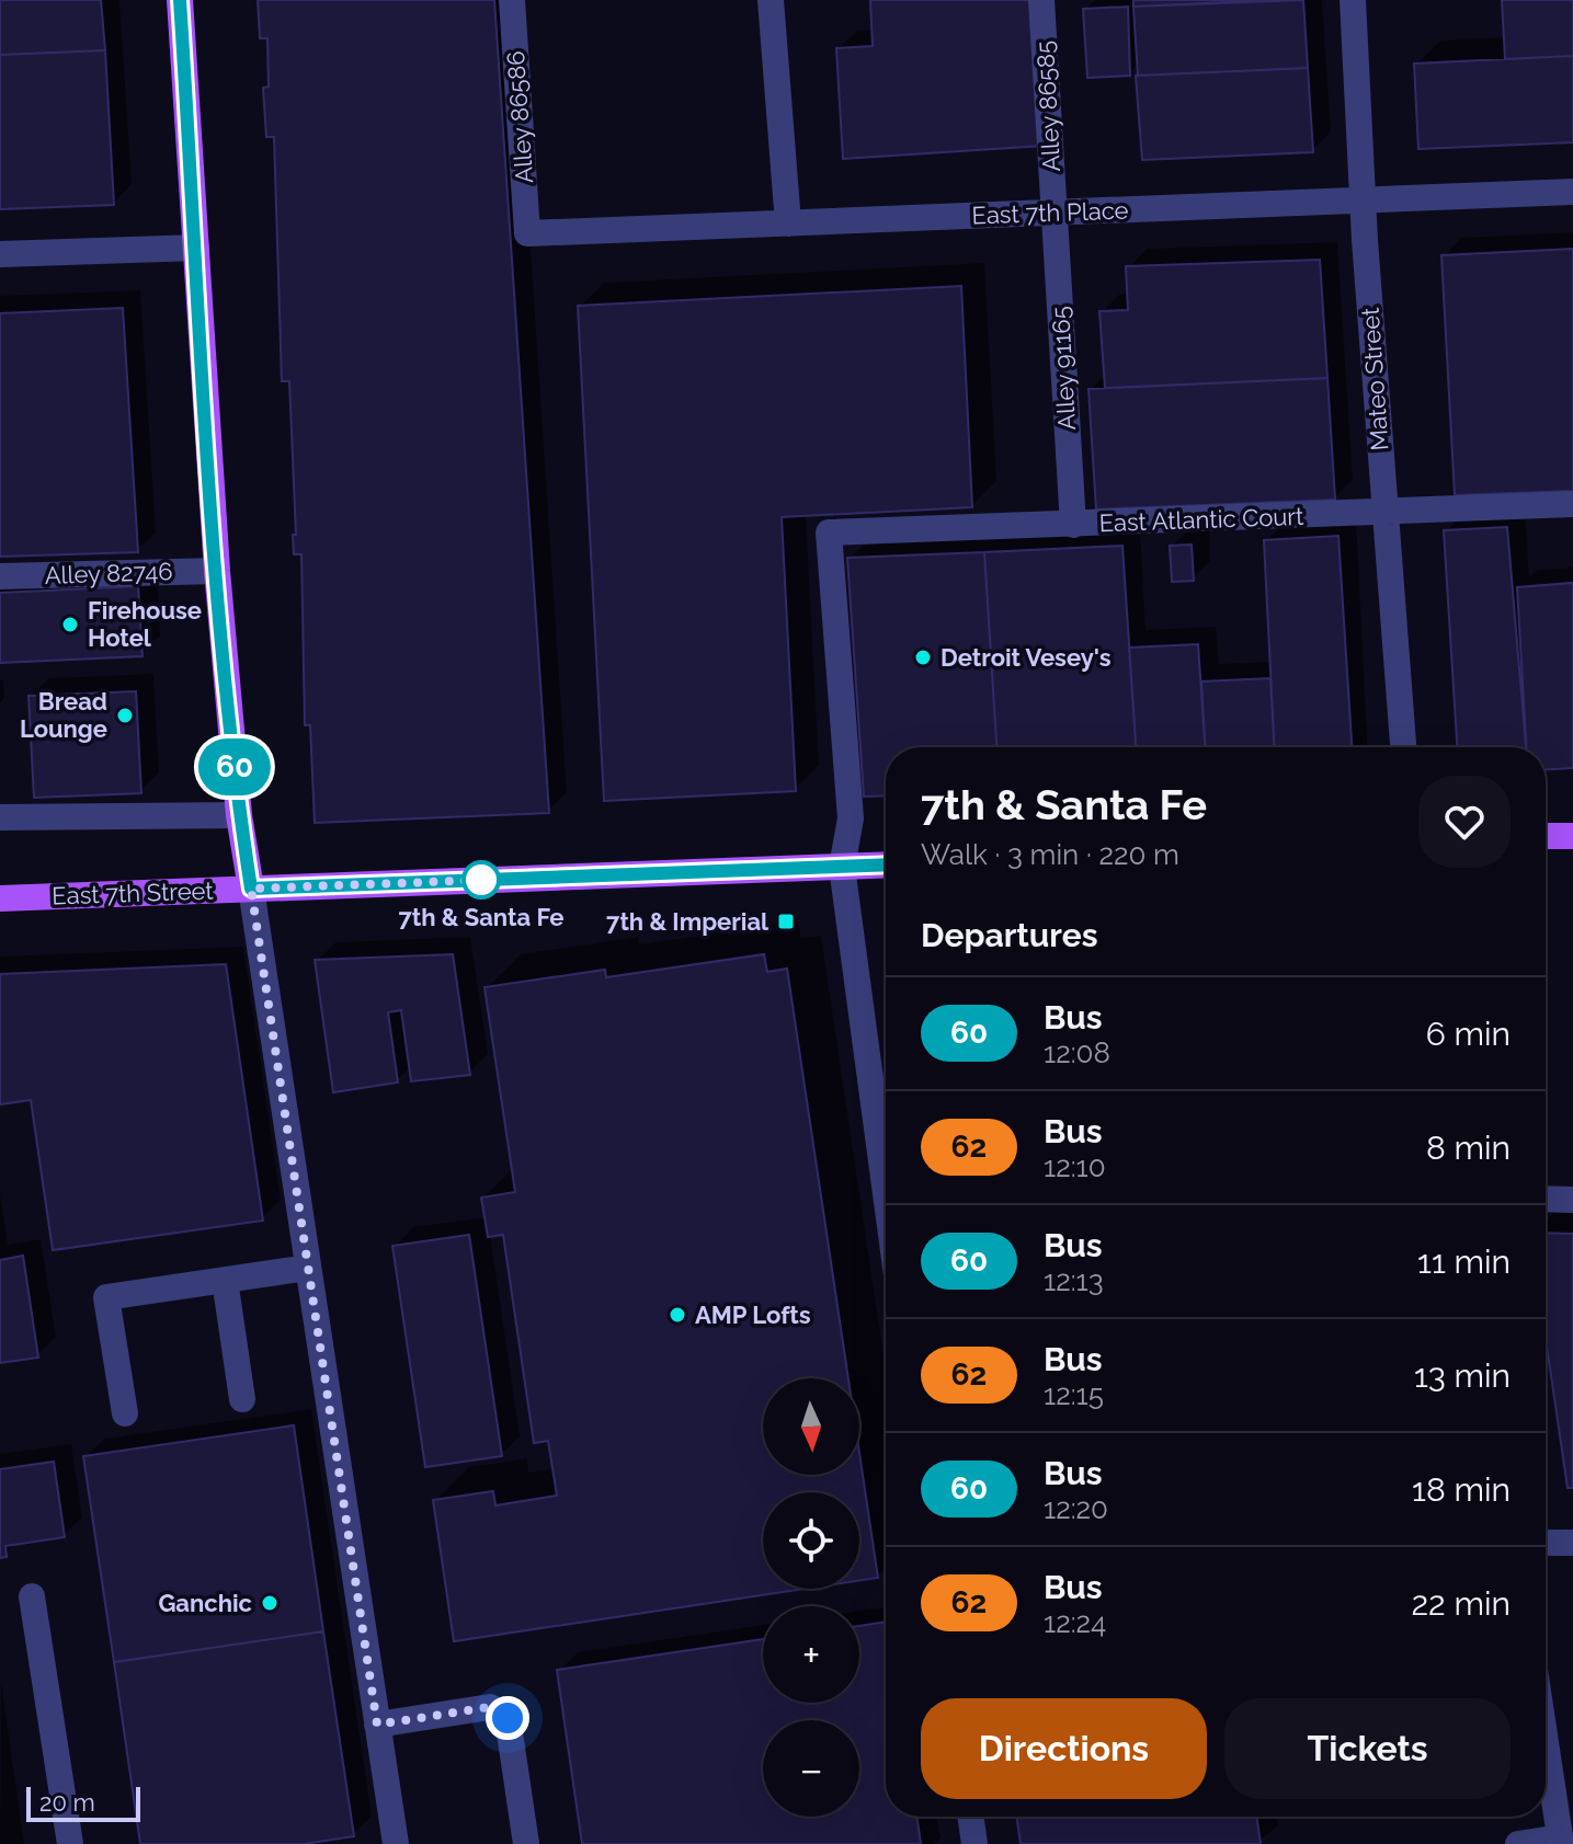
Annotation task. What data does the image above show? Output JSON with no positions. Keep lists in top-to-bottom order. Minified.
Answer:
{"streets":{"main road":["East 7th Street"],"street":["Alley 86585","Alley 86586","East 7th Place","Alley 91165","Mateo Street","East Atlantic Court","Alley 82746"]},"crossings":[["Alley 86585","East 7th Place"],["Alley 86585","Alley 91165"],["Alley 86586","East 7th Place"],["East 7th Place","Alley 91165"],["East 7th Place","Mateo Street"],["Alley 91165","East Atlantic Court"],["Mateo Street","East Atlantic Court"],["East Atlantic Court","East 7th Street"]],"places":{"other":["Firehouse Hotel","Detroit Vesey's","Bread Lounge","7th & Santa Fe","AMP Lofts","Ganchic"],"transit":["7th & Imperial"]},"lines":["bus line 60"],"scale_bar":"20 m","north":"bottom","page":{"on_map":"60","heading":[["7th & Santa Fe","Walk · 3 min · 220 m"],"Departures"],"list":[{"mark":"60","name":"Bus","note":"12:08","value":"6 min"},{"mark":"62","name":"Bus","note":"12:10","value":"8 min"},{"mark":"60","name":"Bus","note":"12:13","value":"11 min"},{"mark":"62","name":"Bus","note":"12:15","value":"13 min"},{"mark":"60","name":"Bus","note":"12:20","value":"18 min"},{"mark":"62","name":"Bus","note":"12:24","value":"22 min"}],"map_buttons":["+","−"],"buttons":["Directions","Tickets"],"scale":"20 m"}}
